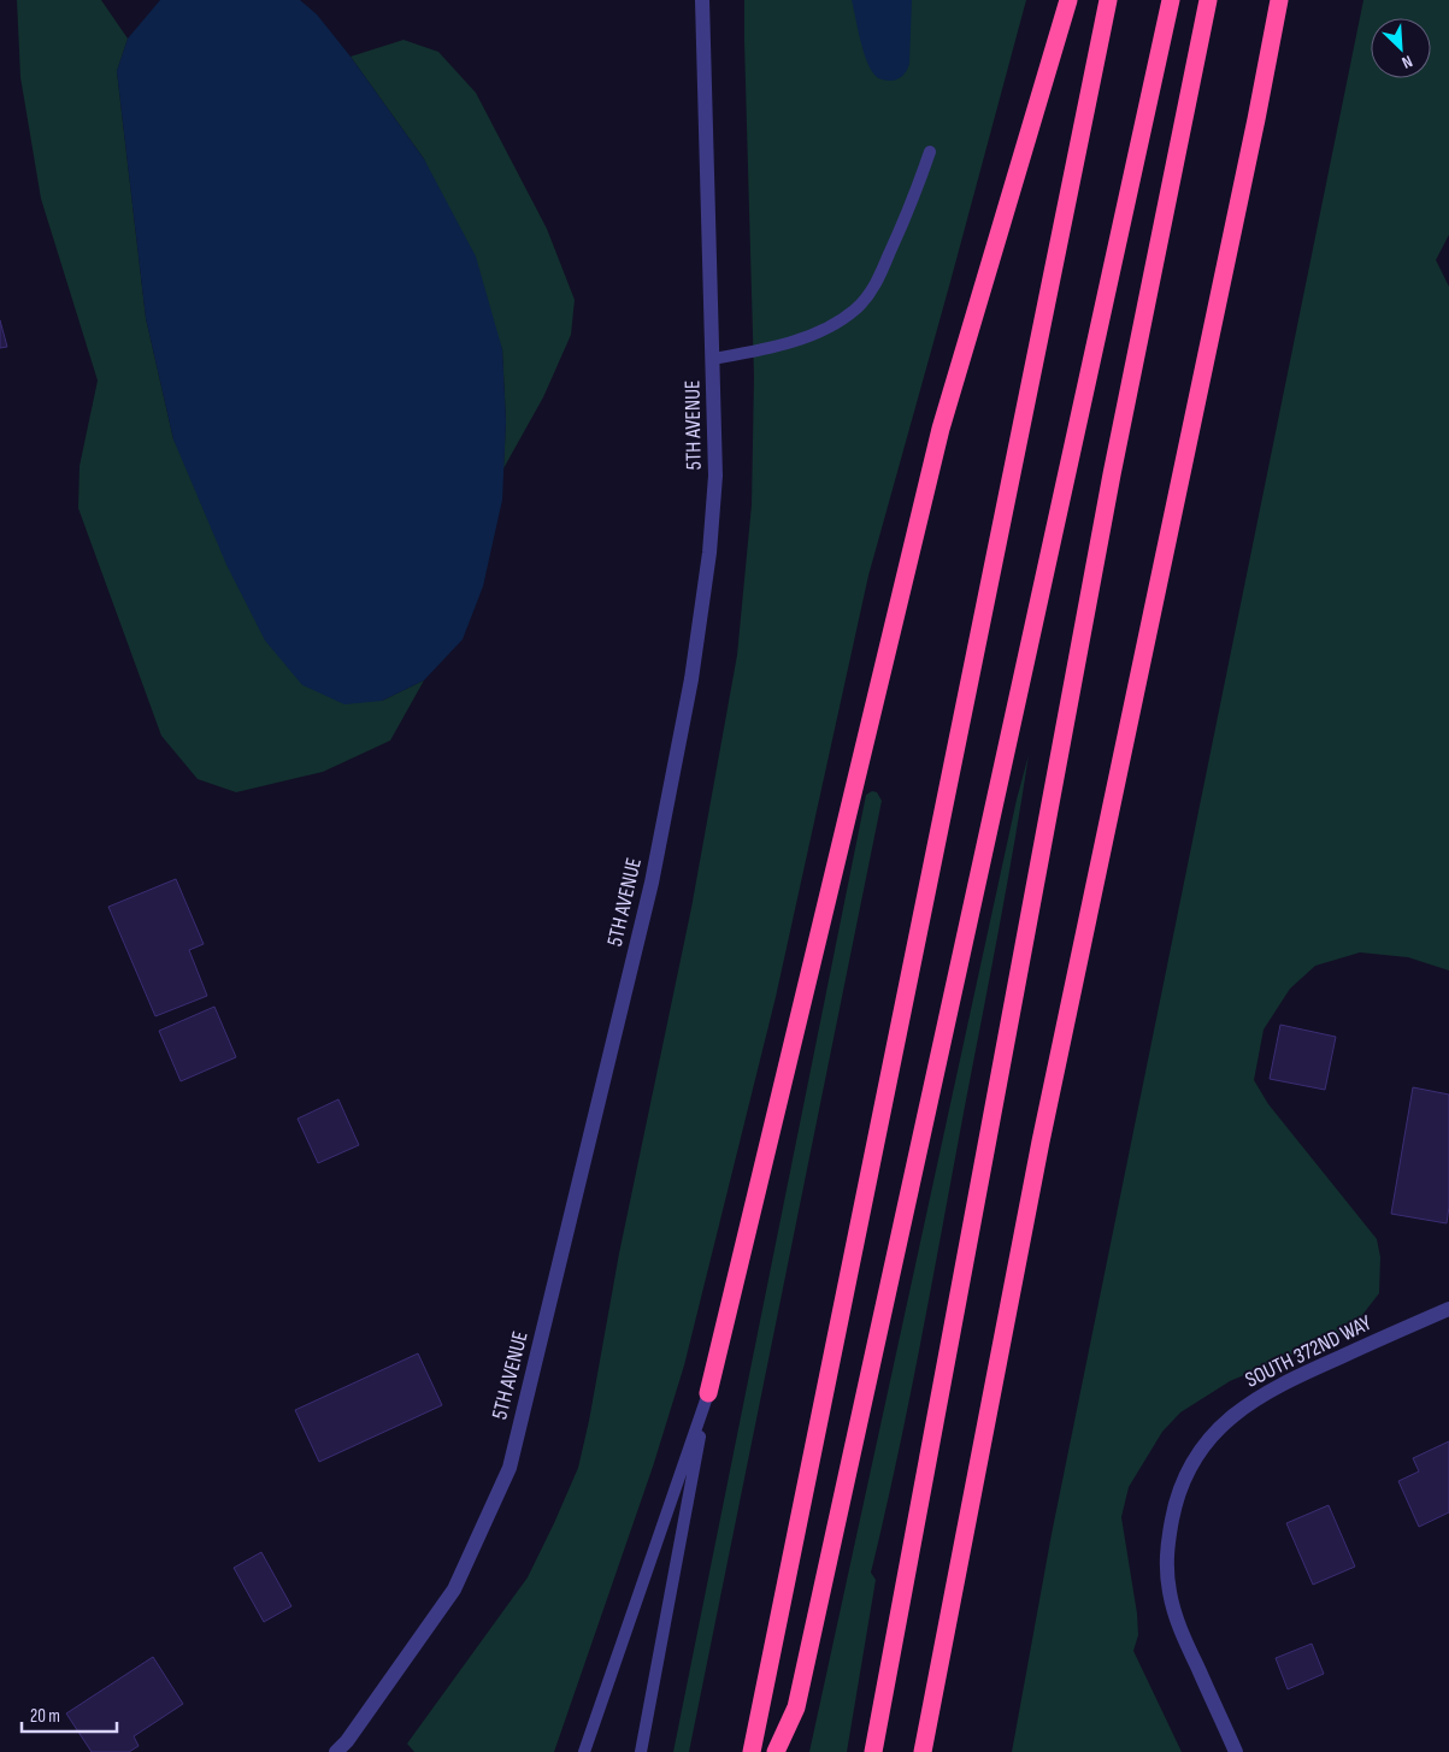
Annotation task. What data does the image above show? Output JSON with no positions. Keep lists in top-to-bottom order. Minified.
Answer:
{"streets":{"street":["5TH AVENUE","SOUTH 372ND WAY"]},"scale_bar":"20 m","north":"bottom right"}
